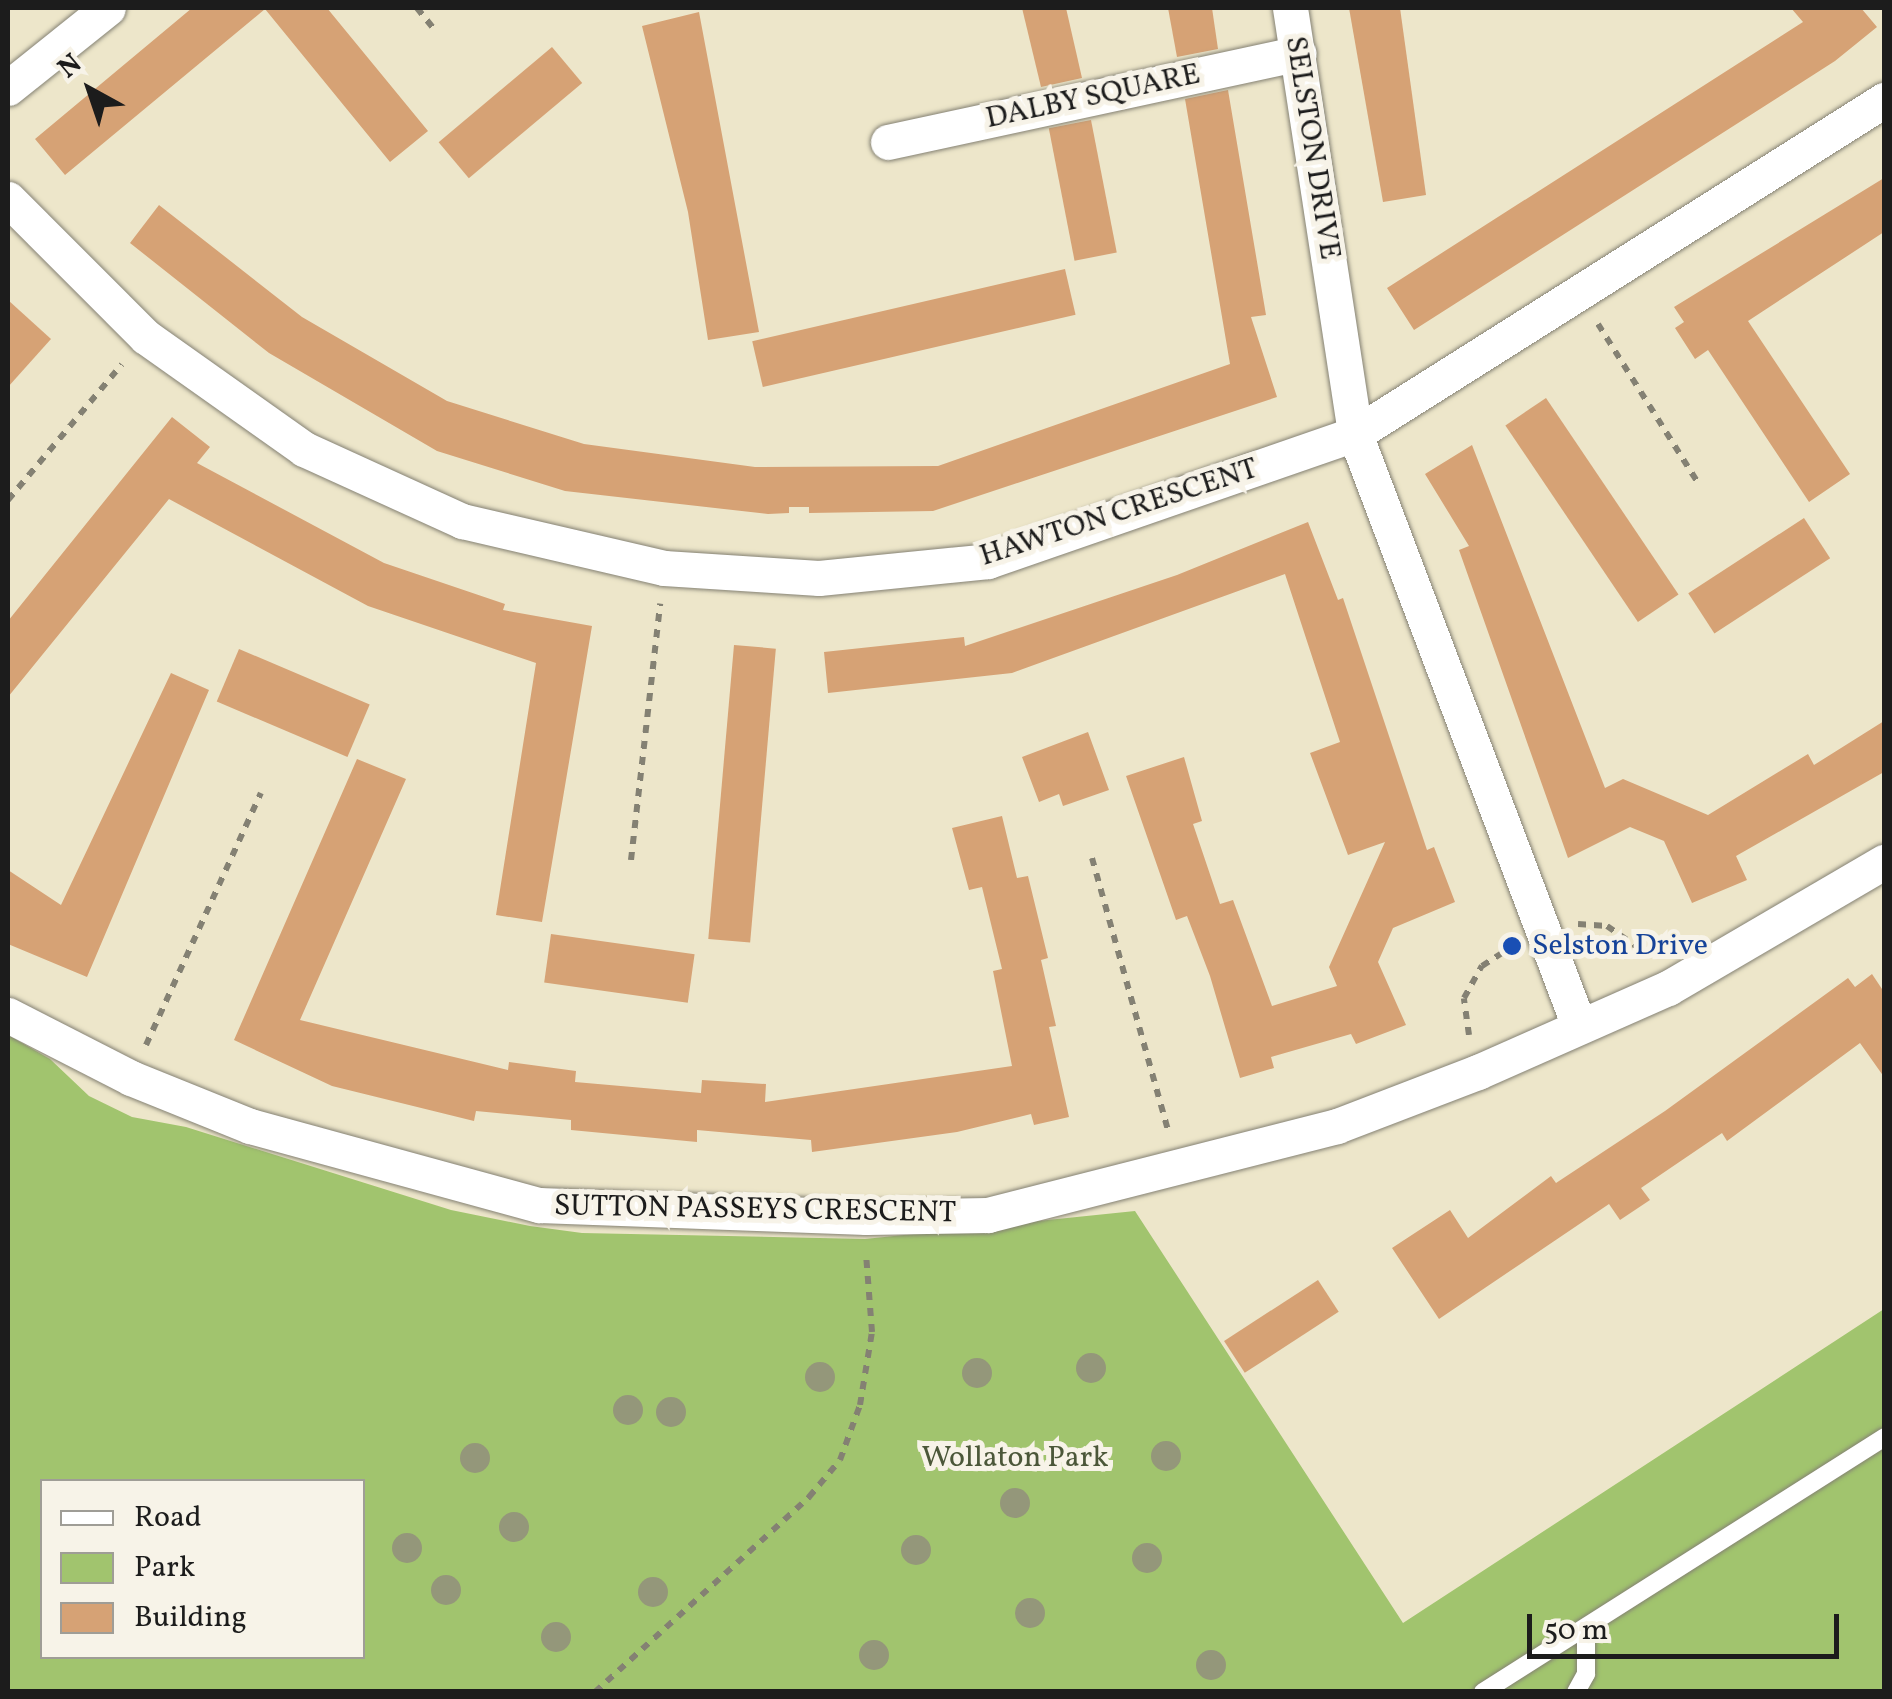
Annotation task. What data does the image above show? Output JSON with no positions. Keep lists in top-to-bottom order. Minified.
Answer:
{"streets":{"street":["DALBY SQUARE","SELSTON DRIVE","HAWTON CRESCENT","SUTTON PASSEYS CRESCENT"]},"crossings":[["DALBY SQUARE","SELSTON DRIVE"],["SELSTON DRIVE","HAWTON CRESCENT"],["SELSTON DRIVE","SUTTON PASSEYS CRESCENT"]],"parks":["Wollaton Park"],"places":["Selston Drive"],"legend":["Road","Park","Building"],"scale_bar":"50 m","north":"top left"}
